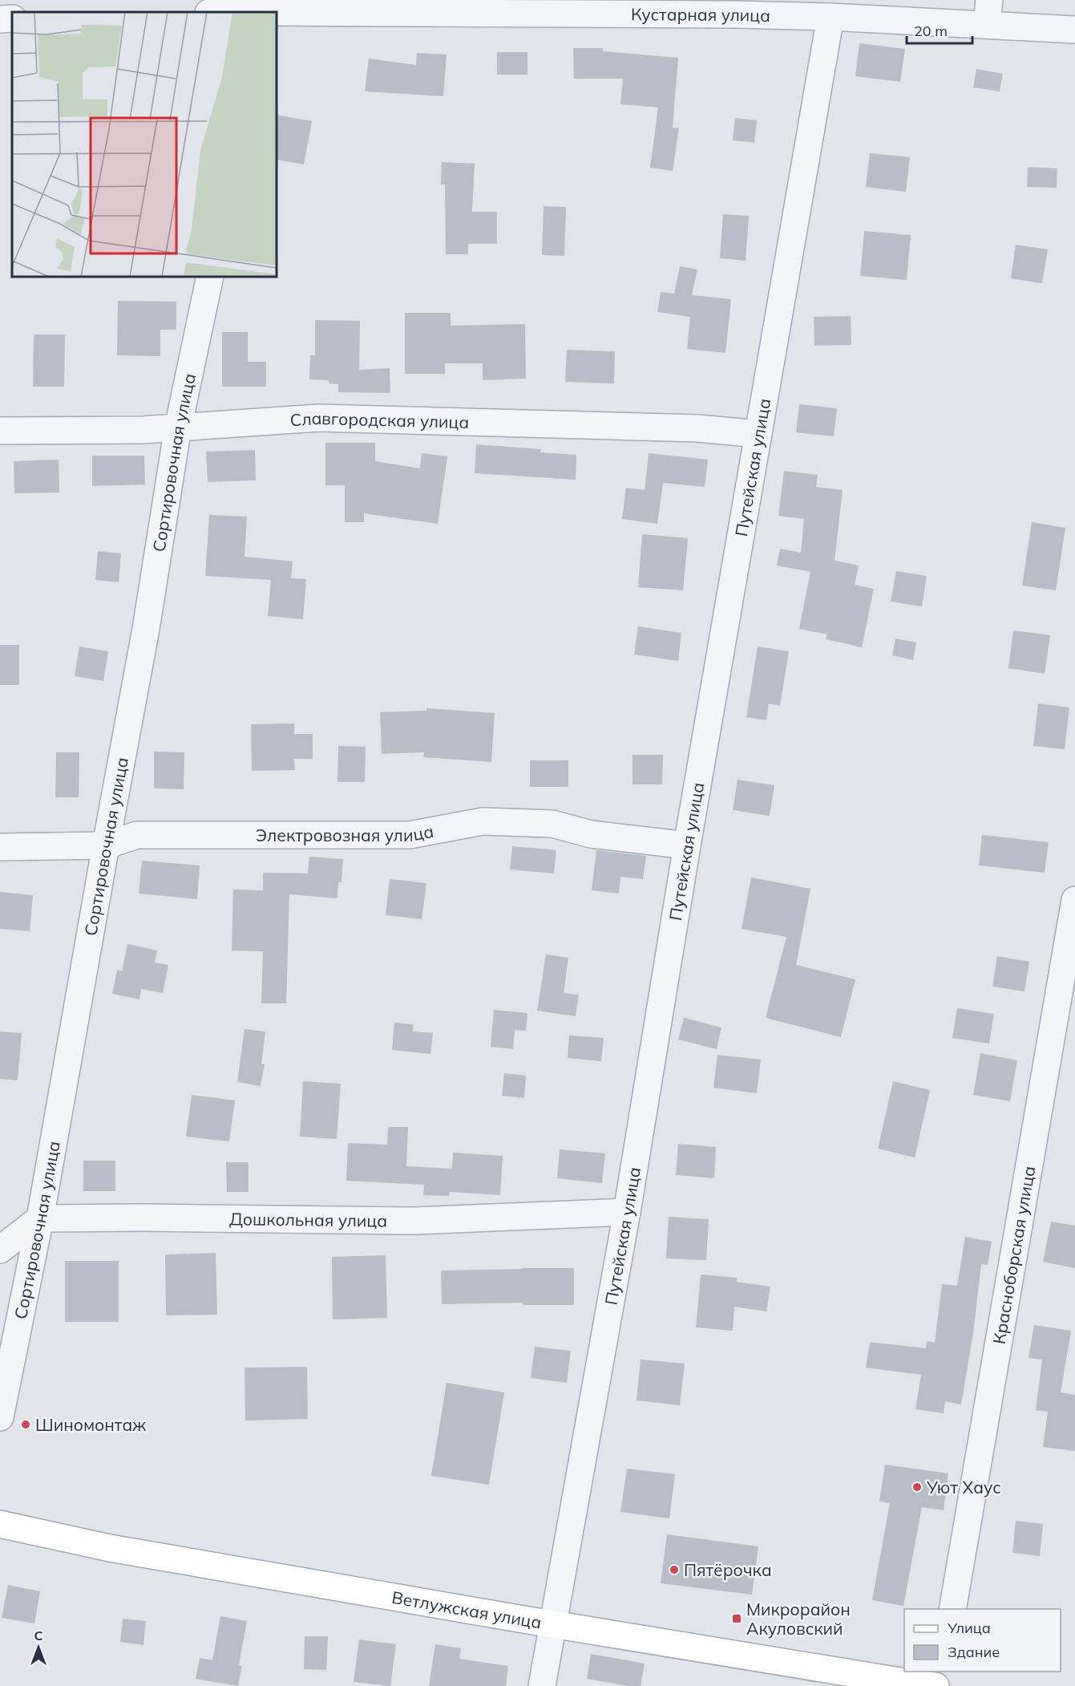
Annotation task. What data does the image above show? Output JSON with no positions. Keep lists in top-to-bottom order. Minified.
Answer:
{"streets":{"main road":["Ветлужская улица"],"street":["Кустарная улица","Славгородская улица","Сортировочная улица","Путейская улица","Электровозная улица","Дошкольная улица","Красноборская улица"]},"crossings":[["Кустарная улица","Путейская улица"],["Славгородская улица","Сортировочная улица"],["Славгородская улица","Путейская улица"],["Сортировочная улица","Электровозная улица"],["Сортировочная улица","Дошкольная улица"],["Путейская улица","Электровозная улица"],["Путейская улица","Дошкольная улица"],["Путейская улица","Ветлужская улица"]],"places":{"other":["Шиномонтаж","Уют Хаус","Пятёрочка"],"transit":["Микрорайон Акуловский"]},"legend":["Улица","Здание"],"scale_bar":"20 m","north":"top"}
